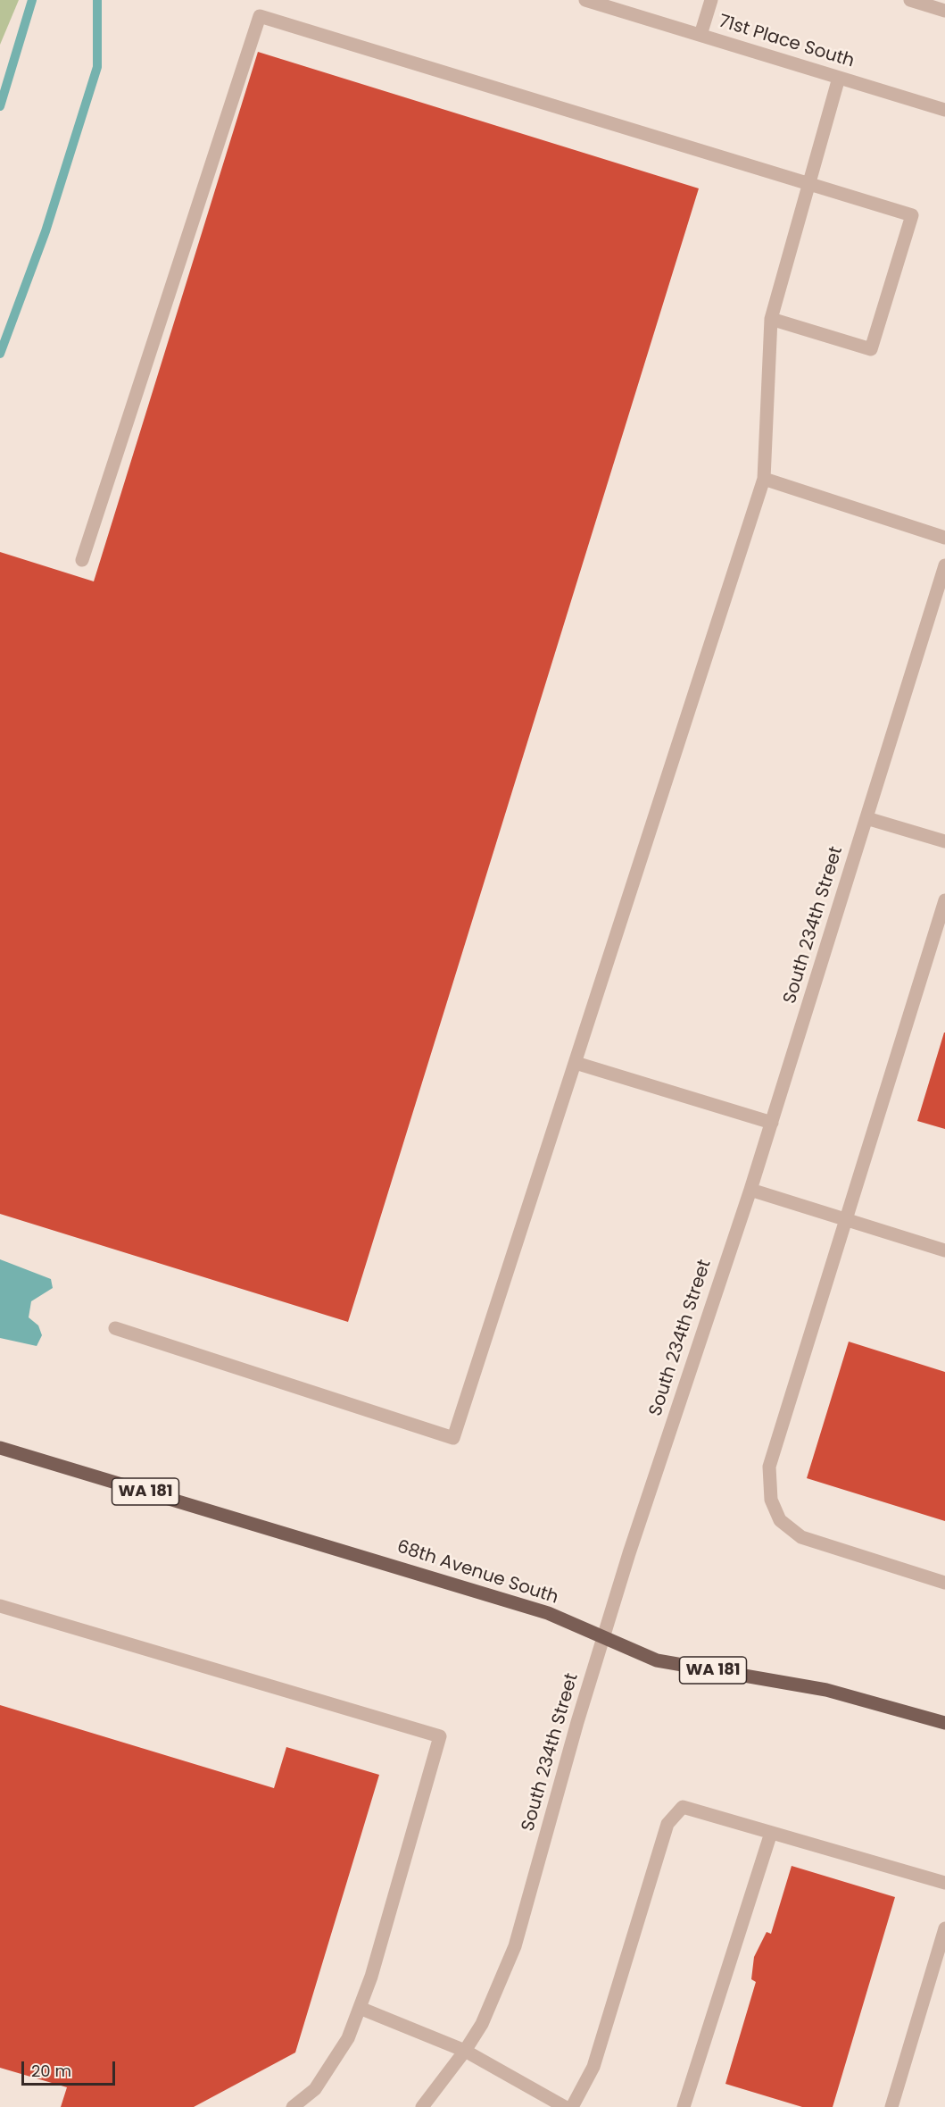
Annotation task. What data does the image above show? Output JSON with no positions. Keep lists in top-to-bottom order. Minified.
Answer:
{"streets":{"main road":["WA 181","68th Avenue South"],"street":["71st Place South","South 234th Street"]},"crossings":[["South 234th Street","68th Avenue South"]],"scale_bar":"20 m"}
